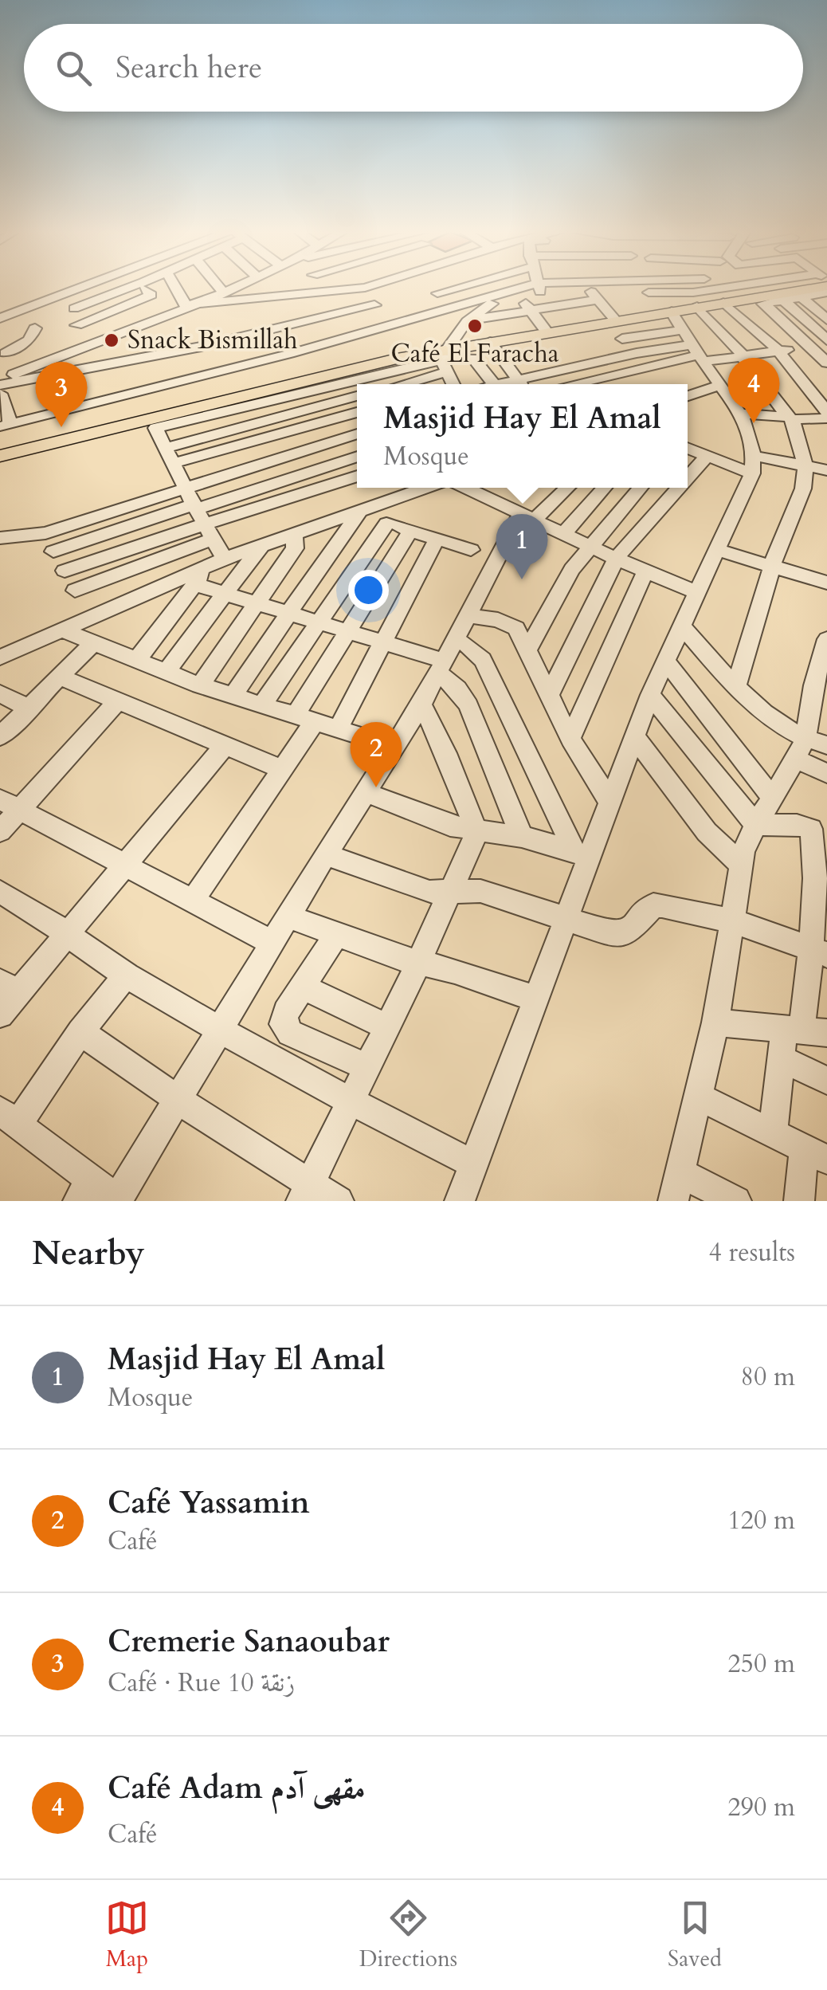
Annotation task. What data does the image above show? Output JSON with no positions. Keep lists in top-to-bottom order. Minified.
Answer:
{"places":["Café El Faracha","Snack Bismillah"],"page":{"search":"Search here","pins":["4","3","1","2"],"popup":["Masjid Hay El Amal","Mosque"],"heading":["Nearby","4 results"],"list":[{"mark":"1","name":"Masjid Hay El Amal","note":"Mosque","value":"80 m"},{"mark":"2","name":"Café Yassamin","note":"Café","value":"120 m"},{"mark":"3","name":"Cremerie Sanaoubar","note":"Café · Rue 10 زنقة","value":"250 m"},{"mark":"4","name":"Café Adam مقهى آدم","note":"Café","value":"290 m"}],"nav":["Map","Directions","Saved"]}}
